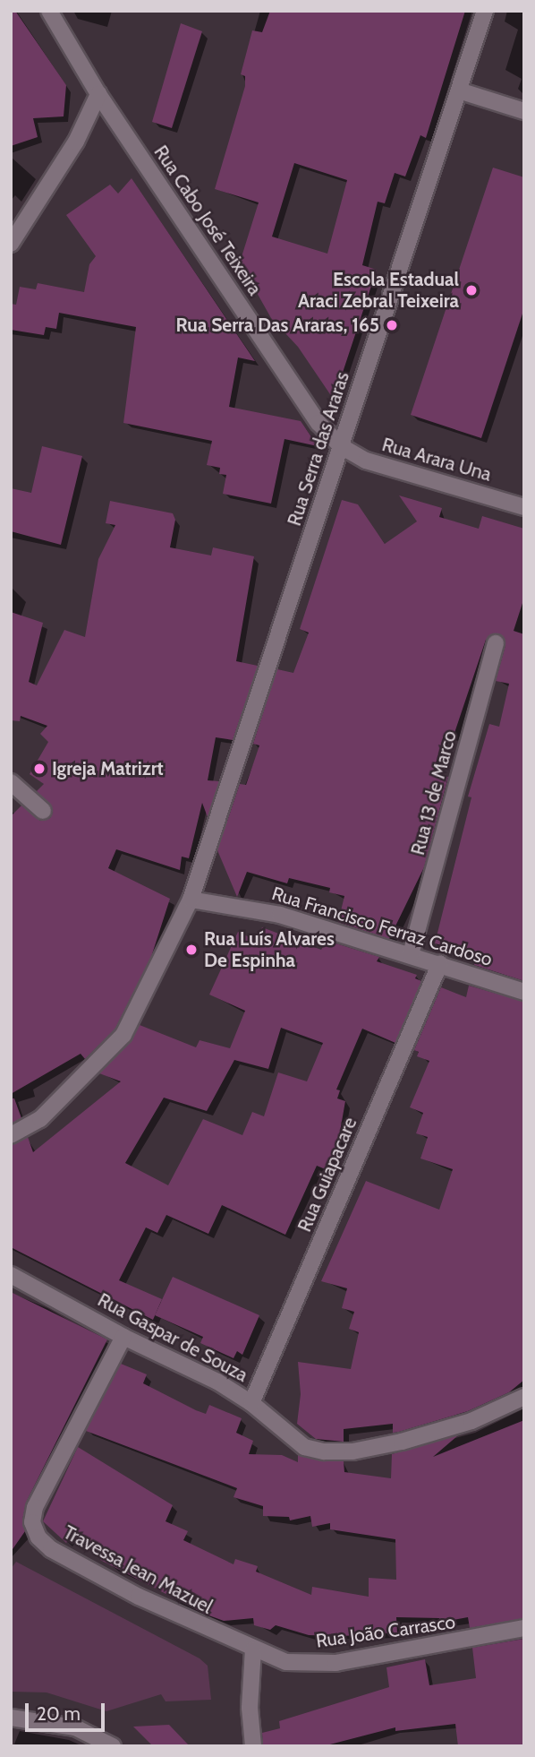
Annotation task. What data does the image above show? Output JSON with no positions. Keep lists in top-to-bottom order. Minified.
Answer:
{"streets":{"street":["Rua Cabo José Teixeira","Rua Serra das Araras","Rua Arara Una","Rua 13 de Marco","Rua Francisco Ferraz Cardoso","Rua Guiapacare","Rua Gaspar de Souza","Travessa Jean Mazuel","Rua João Carrasco"]},"crossings":[["Rua Cabo José Teixeira","Rua Serra das Araras"],["Rua Cabo José Teixeira","Rua Arara Una"],["Rua Serra das Araras","Rua Arara Una"],["Rua Serra das Araras","Rua Francisco Ferraz Cardoso"],["Rua 13 de Marco","Rua Francisco Ferraz Cardoso"],["Rua Francisco Ferraz Cardoso","Rua Guiapacare"],["Rua Guiapacare","Rua Gaspar de Souza"],["Rua Gaspar de Souza","Travessa Jean Mazuel"],["Travessa Jean Mazuel","Rua João Carrasco"]],"places":["Escola Estadual Araci Zebral Teixeira","Rua Serra Das Araras, 165","Igreja Matrizrt","Rua Luís Alvares De Espinha"],"scale_bar":"20 m"}
